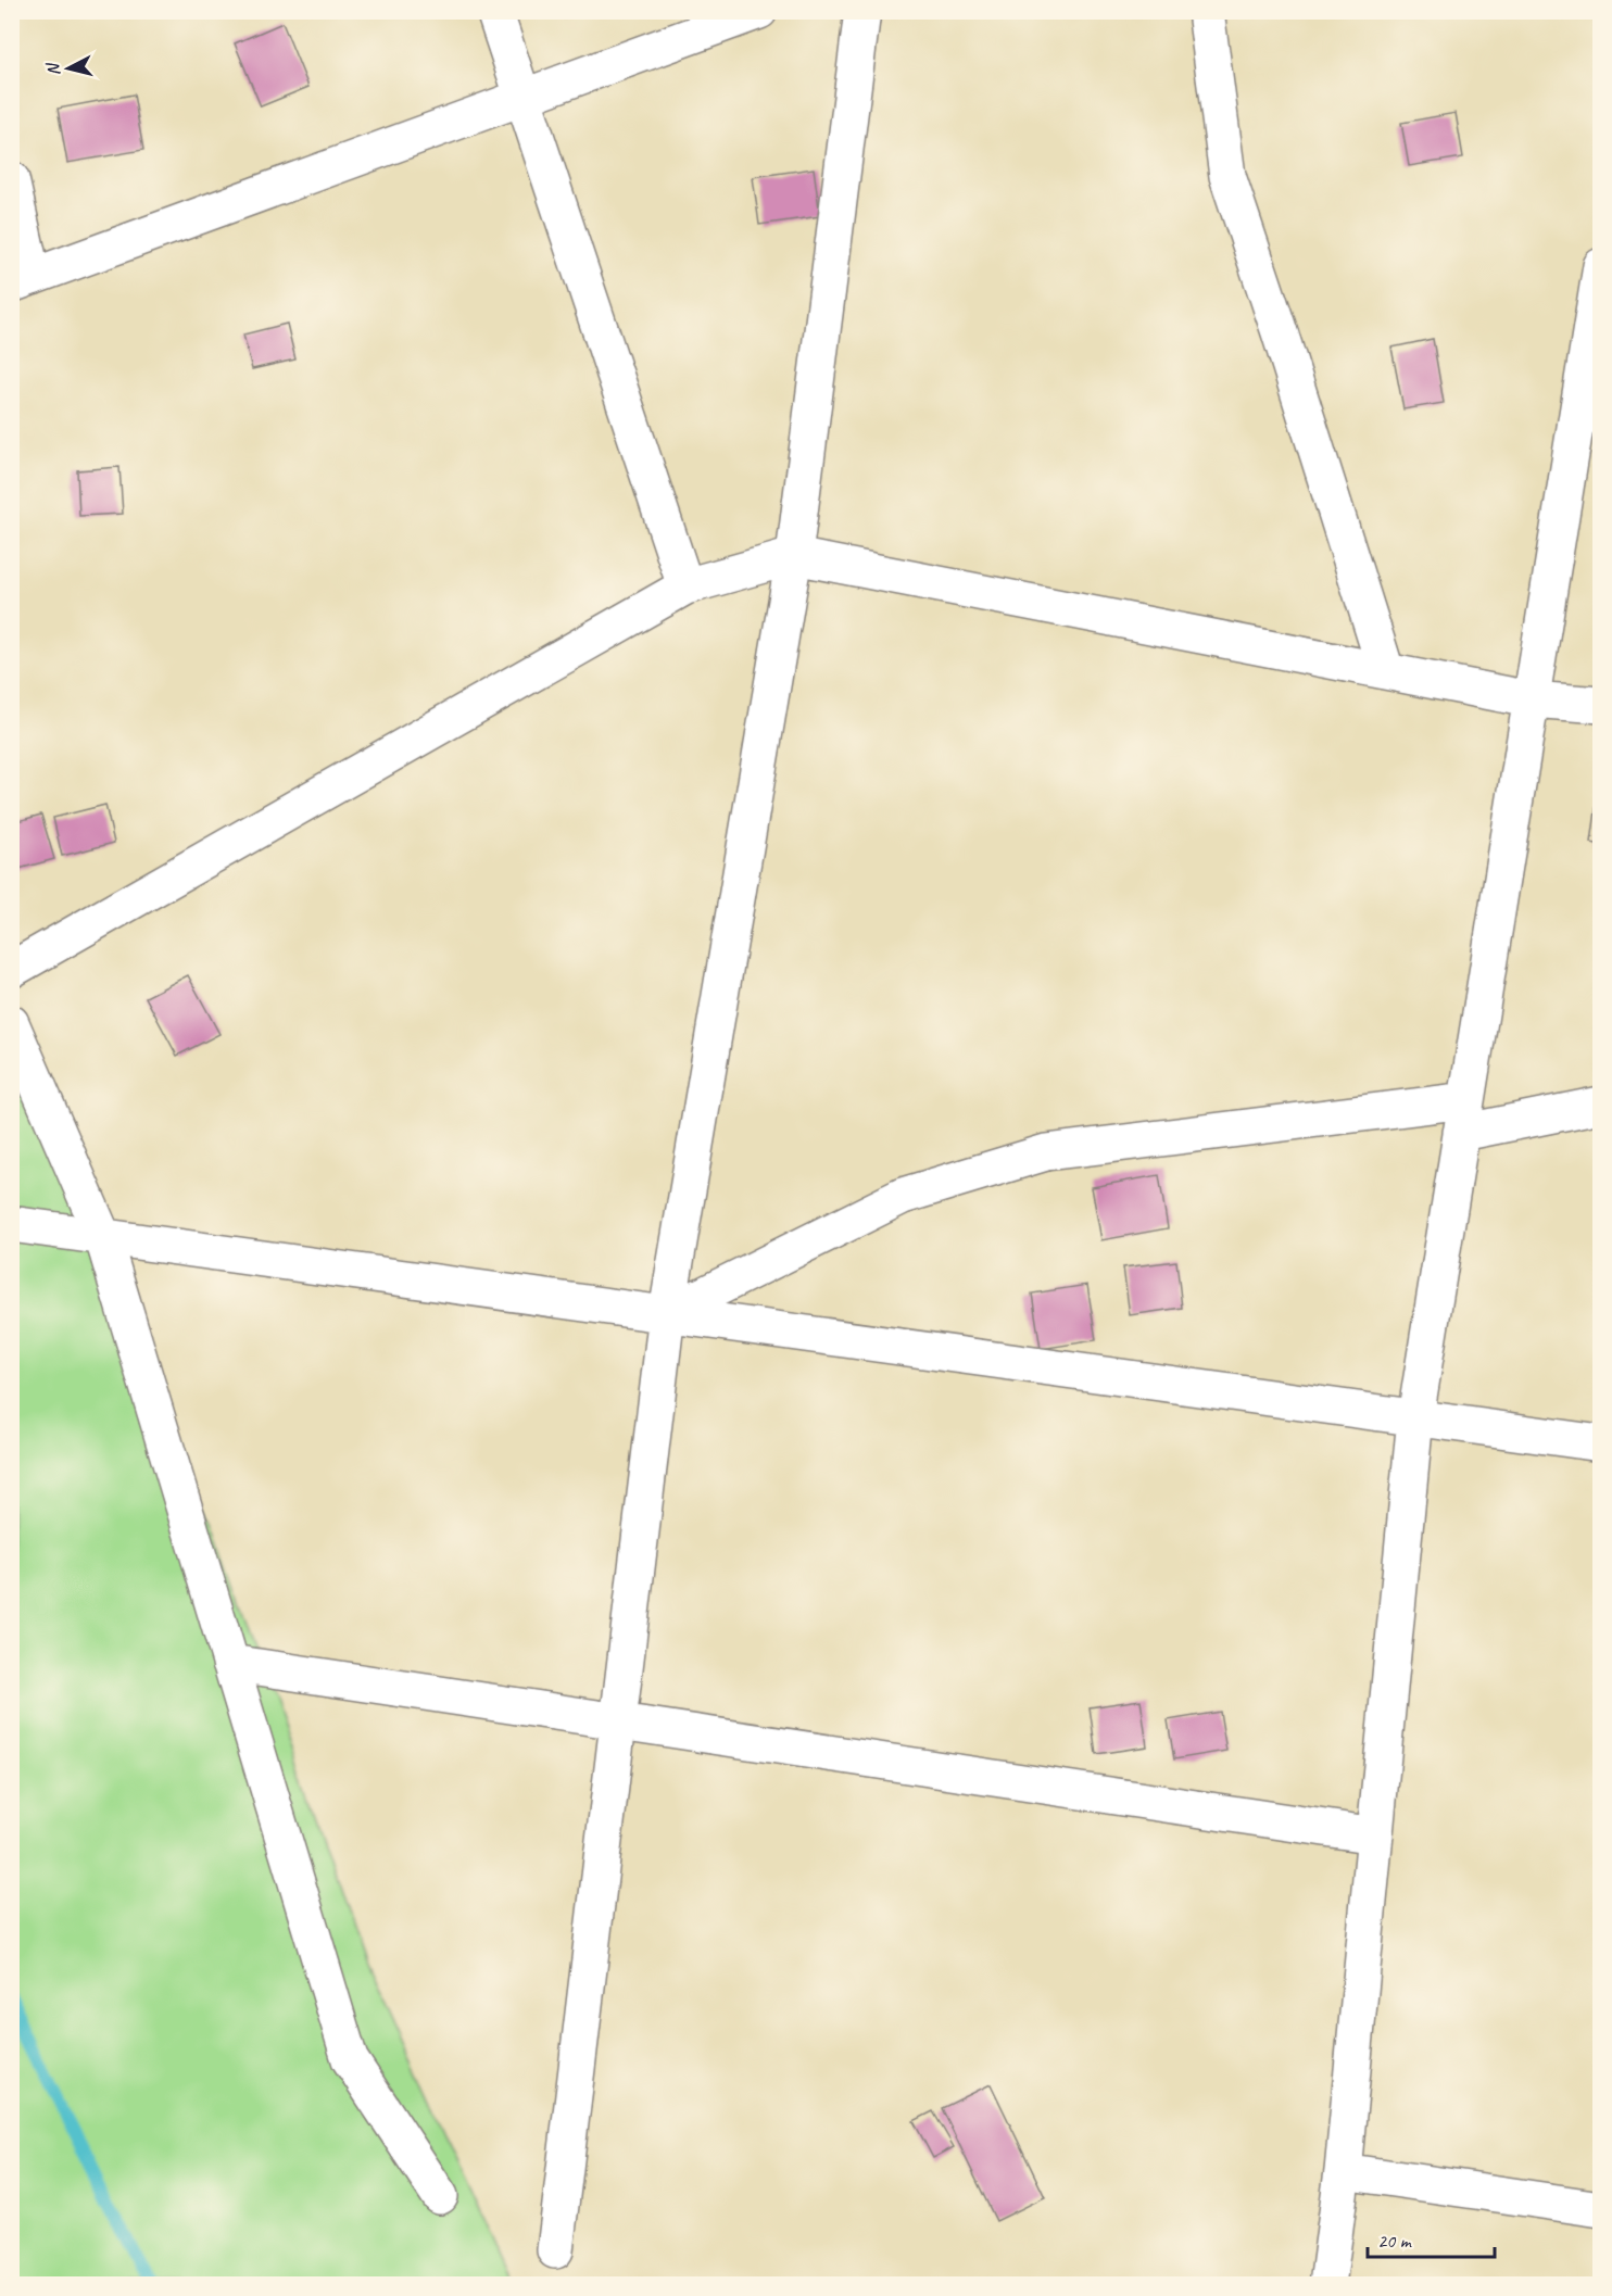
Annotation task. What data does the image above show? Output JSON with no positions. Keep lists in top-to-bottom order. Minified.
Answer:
{"scale_bar":"20 m","north":"left"}
